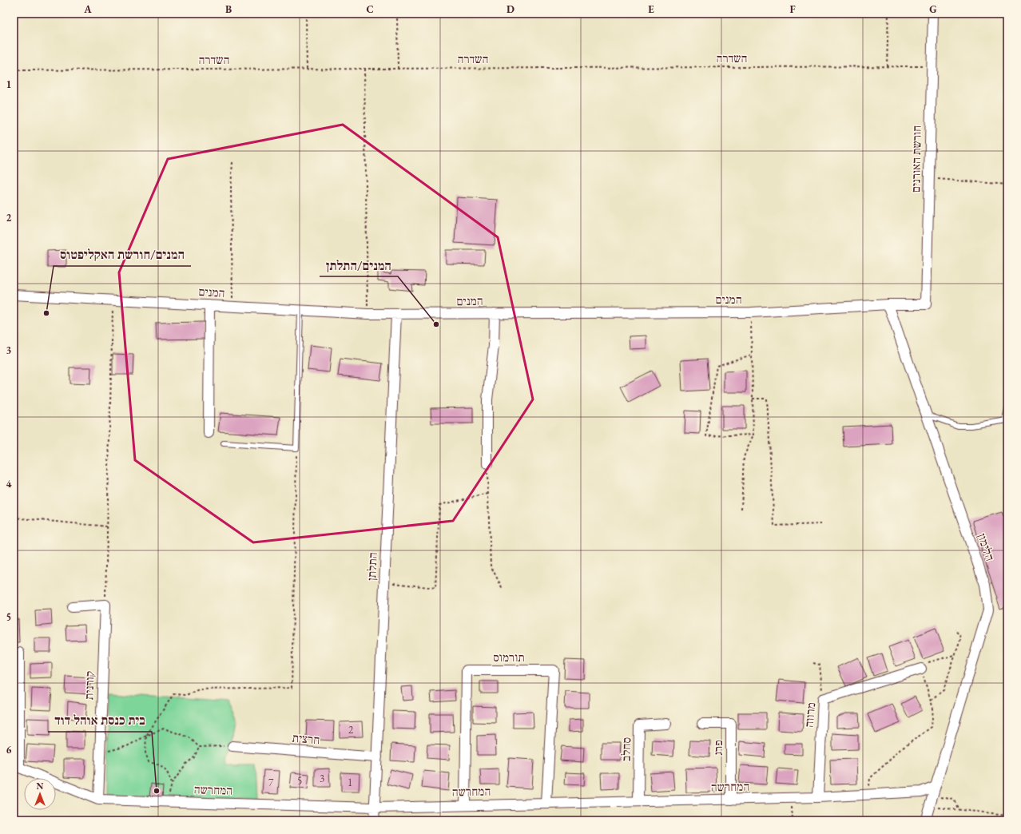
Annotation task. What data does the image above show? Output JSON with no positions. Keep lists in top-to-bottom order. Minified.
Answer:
{"streets":{"street":["חורשת האורנים","המנים","הלימון","התלתן","תורמוס","קורנית","מרווה","חרצית","פרג","סחלב","המחרשה"],"path":["השדרה"]},"crossings":[["השדרה","חורשת האורנים"],["חורשת האורנים","המנים"],["המנים","הלימון"],["המנים","התלתן"],["הלימון","המחרשה"],["התלתן","חרצית"],["התלתן","המחרשה"],["תורמוס","המחרשה"],["קורנית","המחרשה"],["מרווה","המחרשה"],["פרג","המחרשה"],["סחלב","המחרשה"]],"places":["המנים/חורשת האקליפטוס","המנים/התלתן","בית כנסת אוהל דוד"],"house_numbers":["2","3","5","7","1"],"north":"top","grid":{"columns":["A","B","C","D","E","F","G"],"rows":["1","2","3","4","5","6"]}}
